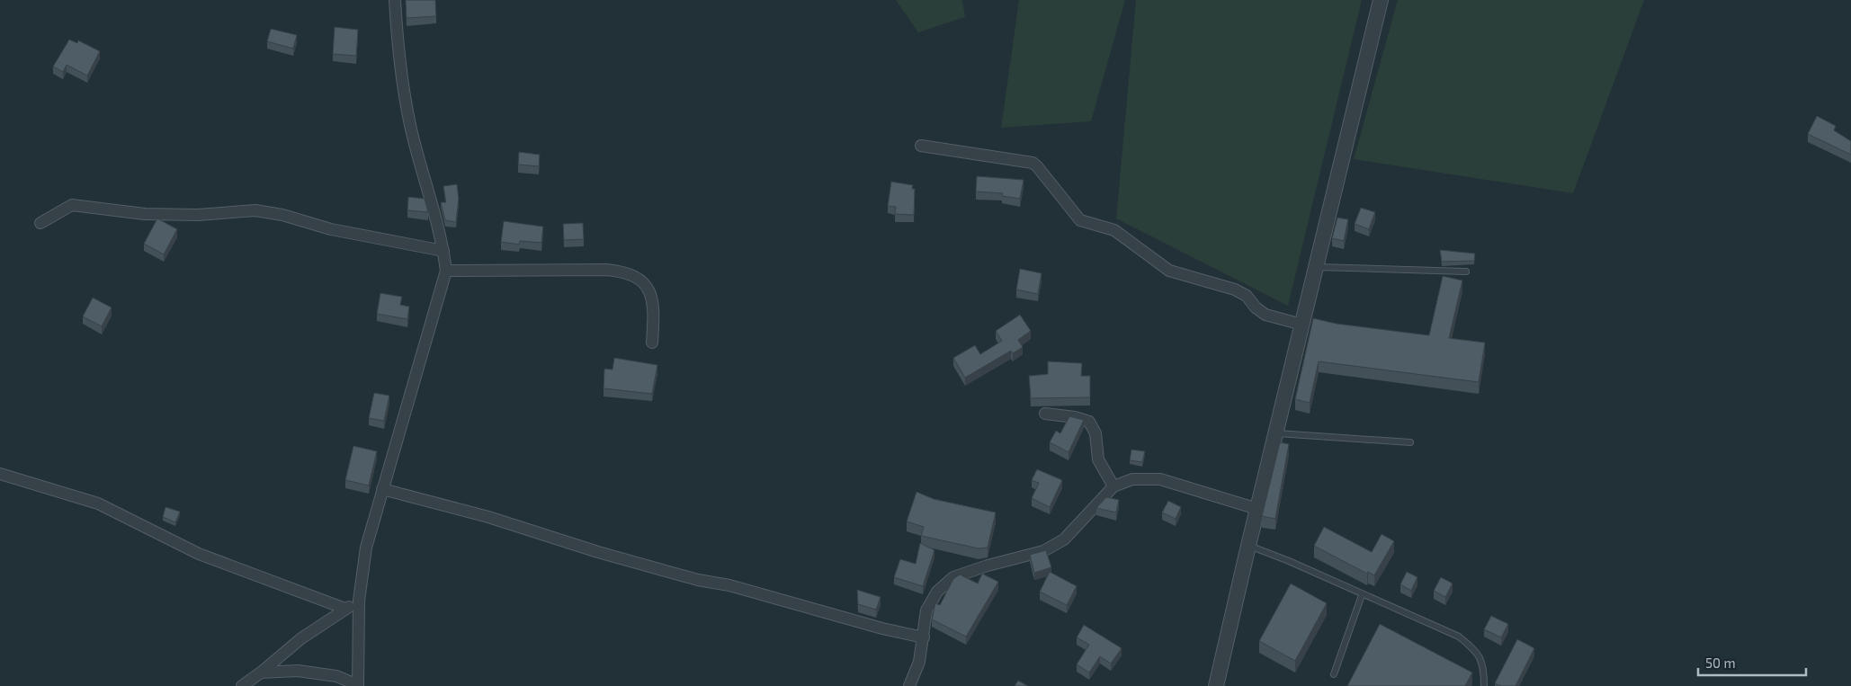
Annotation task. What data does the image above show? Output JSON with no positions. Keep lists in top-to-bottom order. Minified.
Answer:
{"scale_bar":"50 m"}
